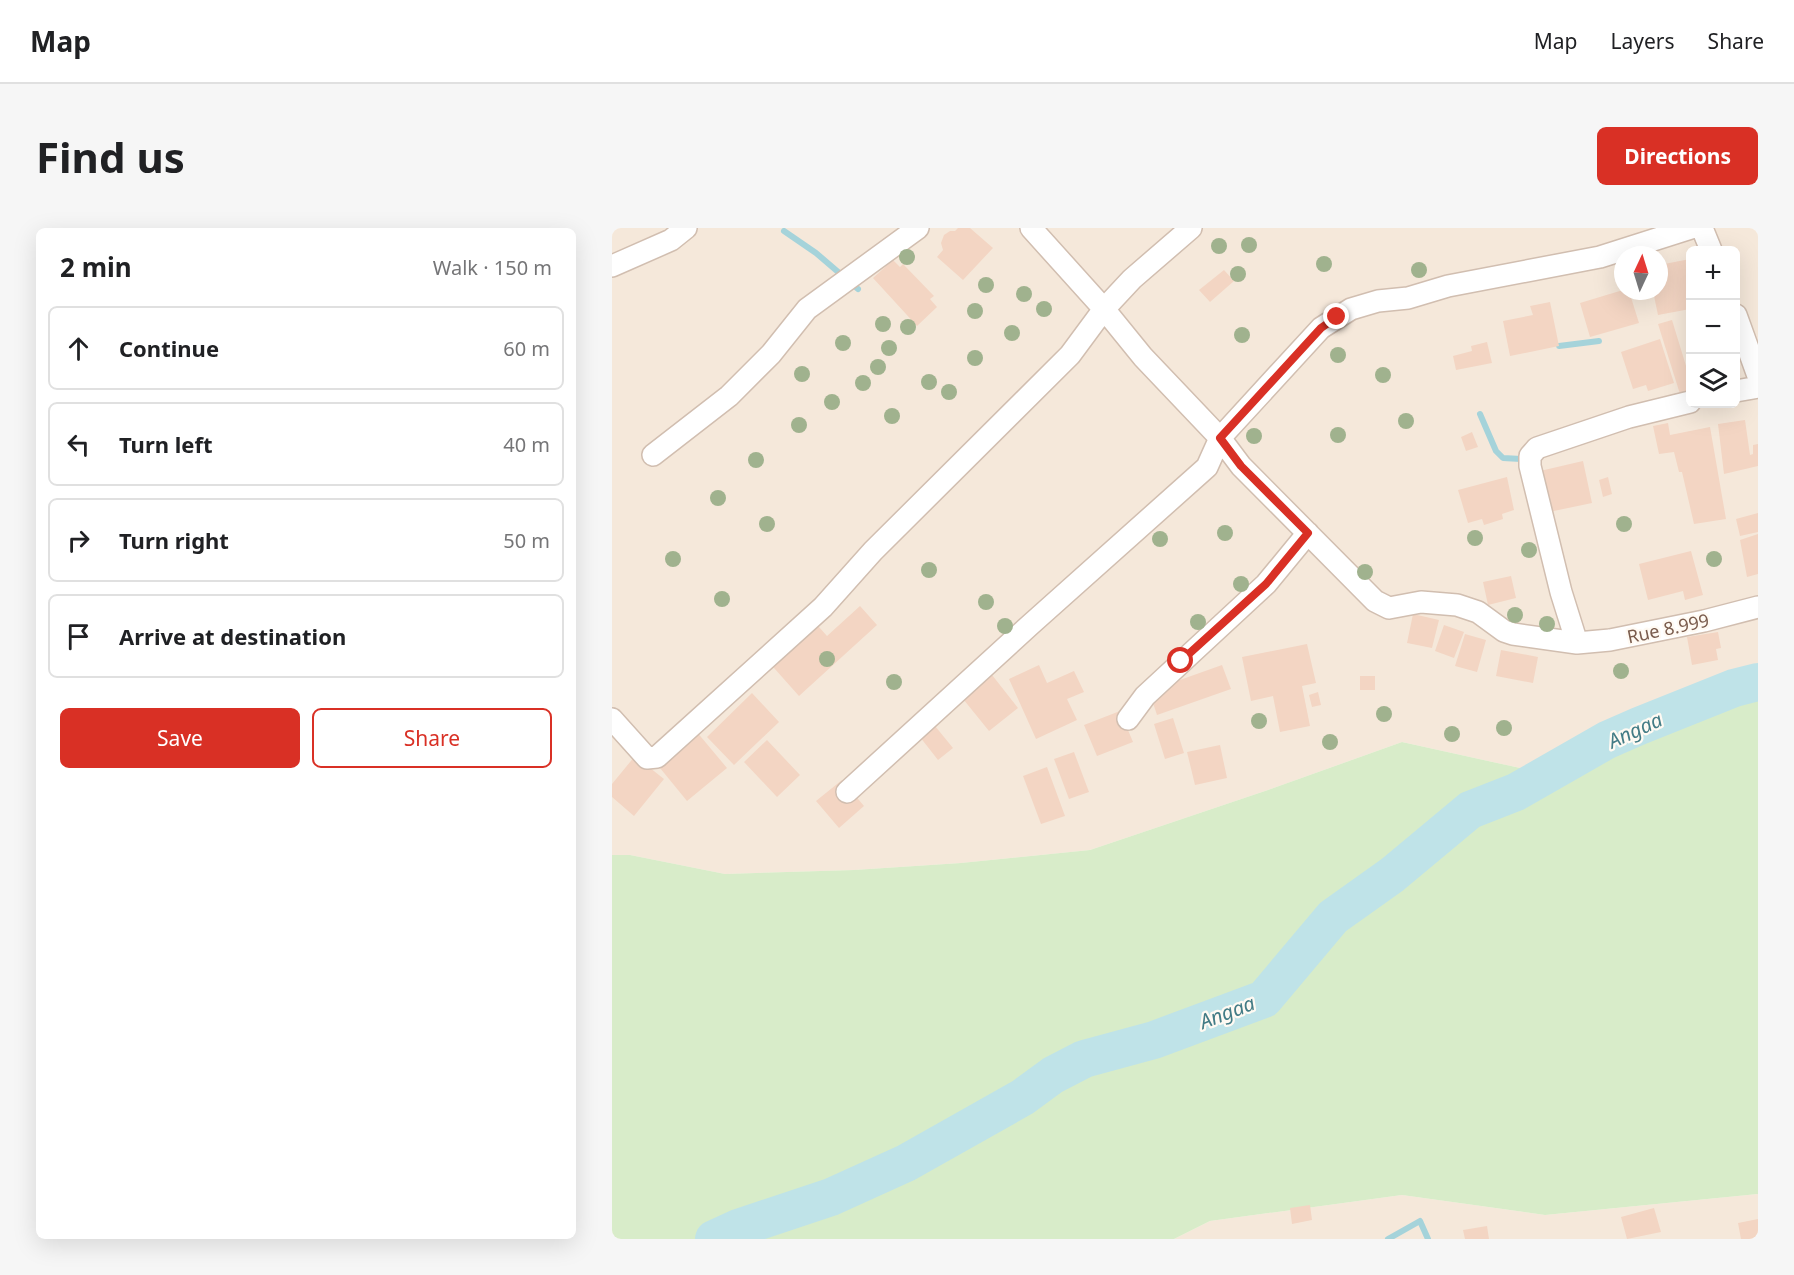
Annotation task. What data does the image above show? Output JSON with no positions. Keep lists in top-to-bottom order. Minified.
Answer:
{"streets":{"street":["Rue 8.999"]},"water":["Angaa"],"north":"top","page":{"header":"Map","nav":["Map","Layers","Share"],"buttons":["Directions",["Save","Share"]],"title":"Find us","heading":["2 min","Walk · 150 m"],"map_buttons":["+","−"],"list":[["Continue","60 m"],["Turn left","40 m"],["Turn right","50 m"],"Arrive at destination"]}}
